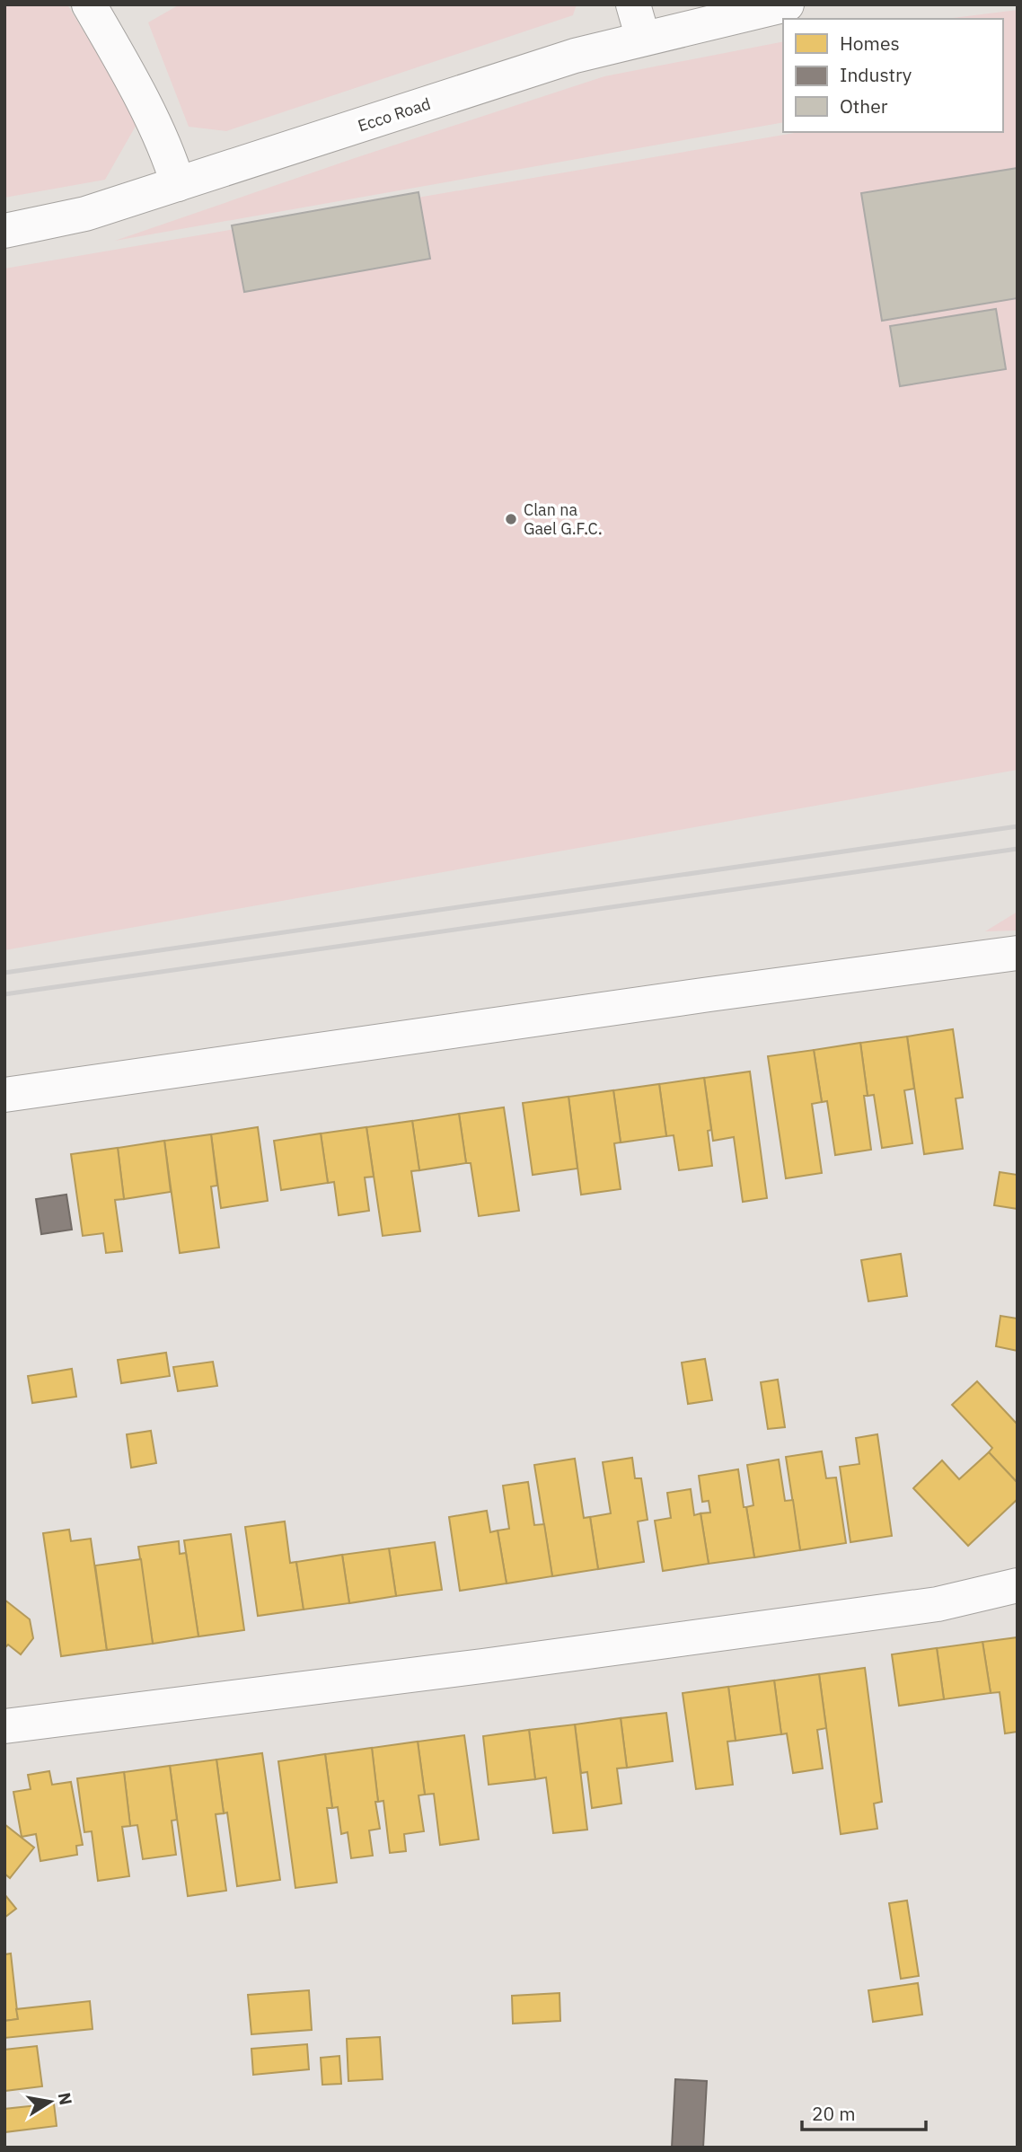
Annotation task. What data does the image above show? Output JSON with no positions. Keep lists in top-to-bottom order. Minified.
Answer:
{"streets":{"street":["Ecco Road"]},"places":["Clan na Gael G.F.C."],"legend":["Homes","Industry","Other"],"scale_bar":"20 m","north":"right"}
